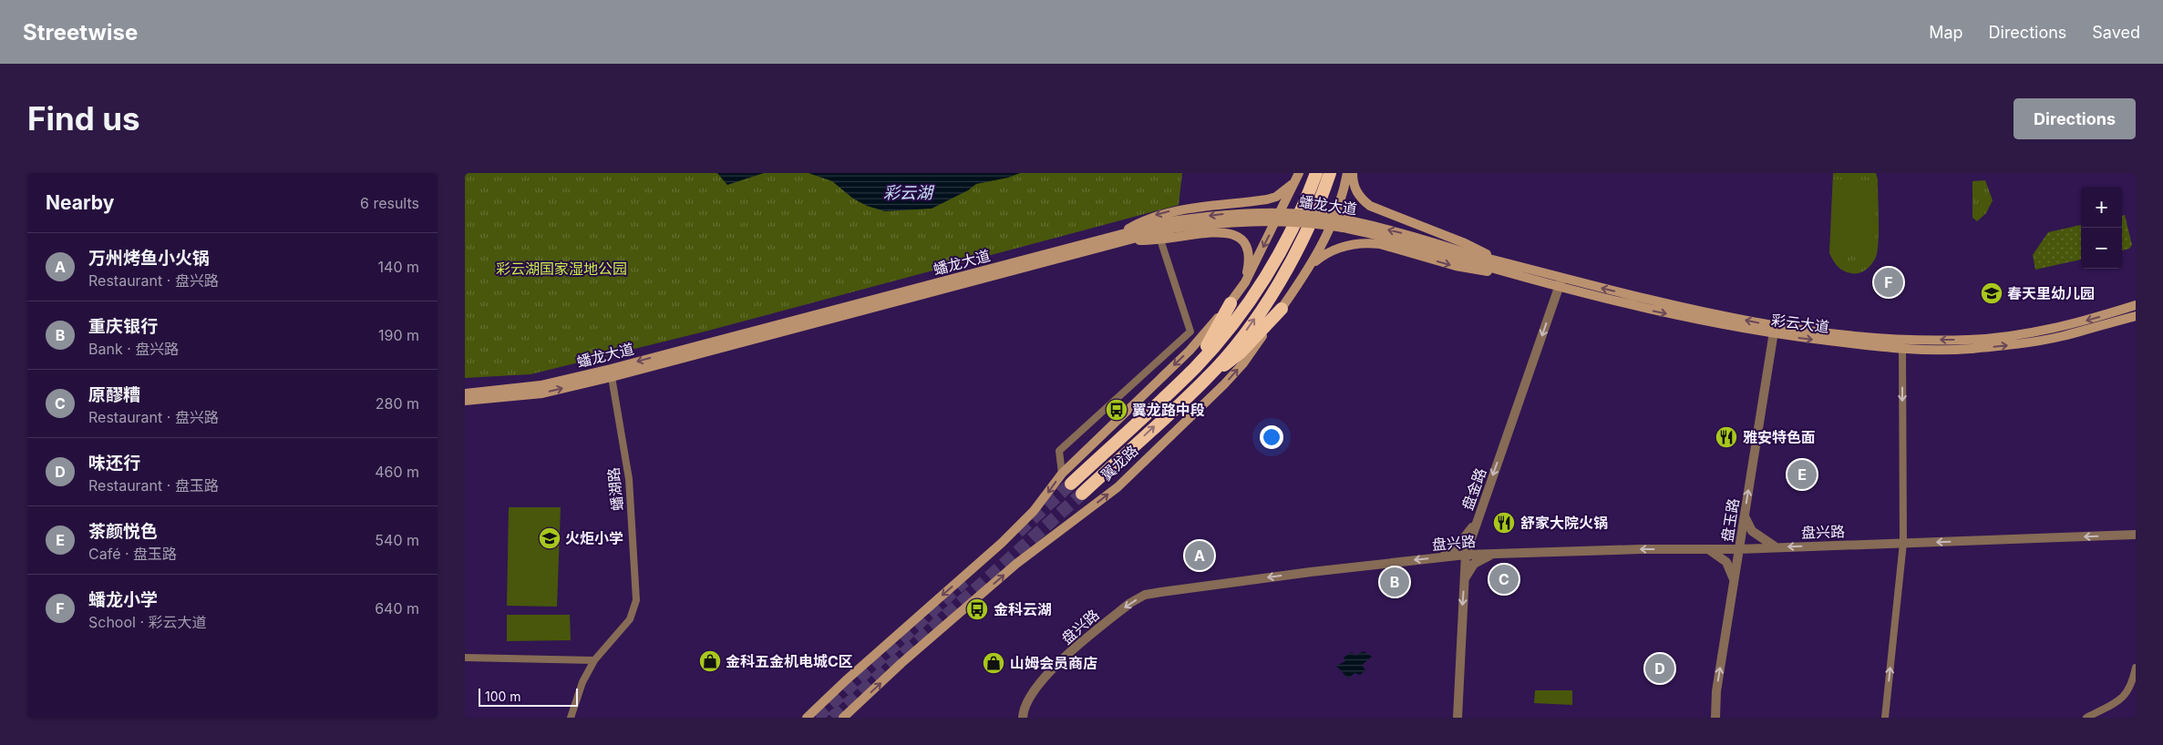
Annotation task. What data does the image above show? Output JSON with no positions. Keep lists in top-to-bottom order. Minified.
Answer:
{"streets":{"highway":["翼龙路"],"main road":["蟠龙大道","彩云大道"],"street":["蟠湖路","盘金路","盘玉路","盘兴路"]},"crossings":[["蟠龙大道","彩云大道"],["蟠龙大道","蟠湖路"],["彩云大道","盘金路"],["彩云大道","盘玉路"],["盘金路","盘兴路"],["盘玉路","盘兴路"]],"one_way":["盘金路","盘玉路","盘兴路"],"water":["彩云湖"],"parks":["彩云湖国家湿地公园"],"places":{"school or university":["春天里幼儿园","火炬小学"],"bus stop":["翼龙路中段","金科云湖"],"restaurant":["雅安特色面","舒家大院火锅"],"shop":["金科五金机电城C区","山姆会员商店"]},"scale_bar":"100 m","page":{"header":"Streetwise","nav":["Map","Directions","Saved"],"buttons":"Directions","title":"Find us","heading":["Nearby","6 results"],"map_buttons":["+","−"],"list":[{"mark":"A","name":"万州烤鱼小火锅","note":"Restaurant · 盘兴路","value":"140 m"},{"mark":"B","name":"重庆银行","note":"Bank · 盘兴路","value":"190 m"},{"mark":"C","name":"原醪糟","note":"Restaurant · 盘兴路","value":"280 m"},{"mark":"D","name":"味还行","note":"Restaurant · 盘玉路","value":"460 m"},{"mark":"E","name":"茶颜悦色","note":"Café · 盘玉路","value":"540 m"},{"mark":"F","name":"蟠龙小学","note":"School · 彩云大道","value":"640 m"}],"pins":["F","E","A","C","B","D"],"scale":"100 m"}}
